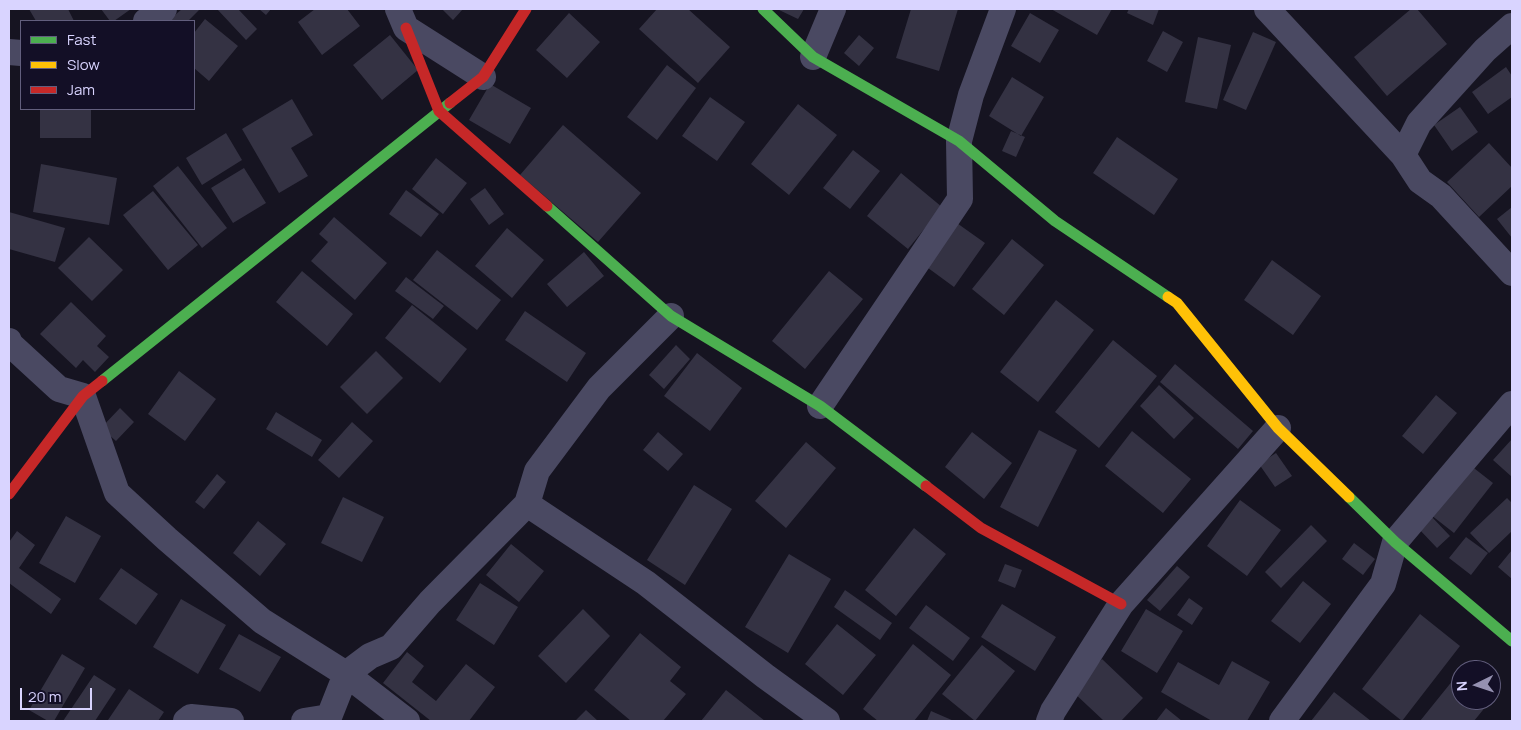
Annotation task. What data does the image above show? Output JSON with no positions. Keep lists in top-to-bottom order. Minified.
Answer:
{"legend":["Fast","Slow","Jam"],"scale_bar":"20 m","north":"left"}
